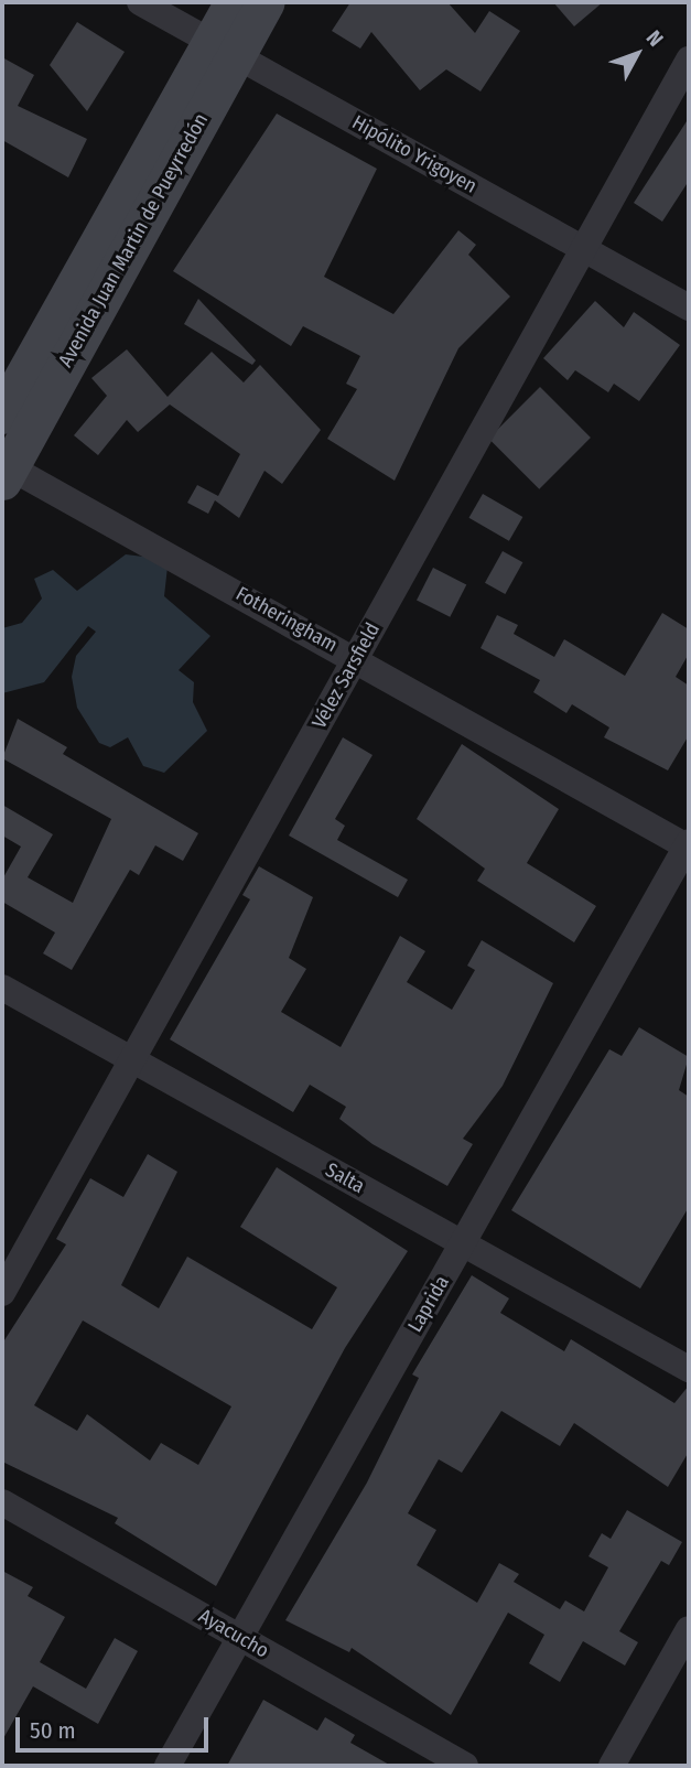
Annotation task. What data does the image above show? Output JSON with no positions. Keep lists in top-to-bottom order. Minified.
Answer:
{"streets":{"main road":["Avenida Juan Martin de Pueyrredón"],"street":["Hipólito Yrigoyen","Fotheringham","Vélez Sarsfield","Salta","Laprida","Ayacucho"]},"crossings":[["Hipólito Yrigoyen","Avenida Juan Martin de Pueyrredón"],["Hipólito Yrigoyen","Vélez Sarsfield"],["Avenida Juan Martin de Pueyrredón","Fotheringham"],["Fotheringham","Vélez Sarsfield"],["Fotheringham","Laprida"],["Vélez Sarsfield","Salta"],["Salta","Laprida"],["Laprida","Ayacucho"]],"scale_bar":"50 m","north":"top right"}
